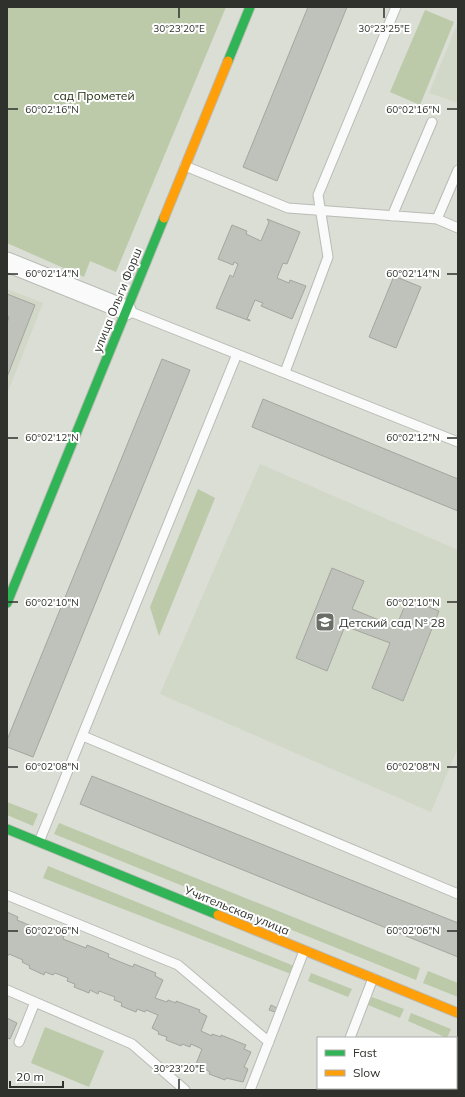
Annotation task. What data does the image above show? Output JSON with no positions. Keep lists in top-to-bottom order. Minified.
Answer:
{"streets":{"street":["улица Ольги Форш","Учительская улица"]},"parks":["сад Прометей"],"places":{"school or university":["Детский сад № 28"]},"legend":["Fast","Slow"],"scale_bar":"20 m","coordinates":["30°23'20\"E","30°23'25\"E","60°02'16\"N","60°02'14\"N","60°02'12\"N","60°02'10\"N","60°02'08\"N","60°02'06\"N"]}
